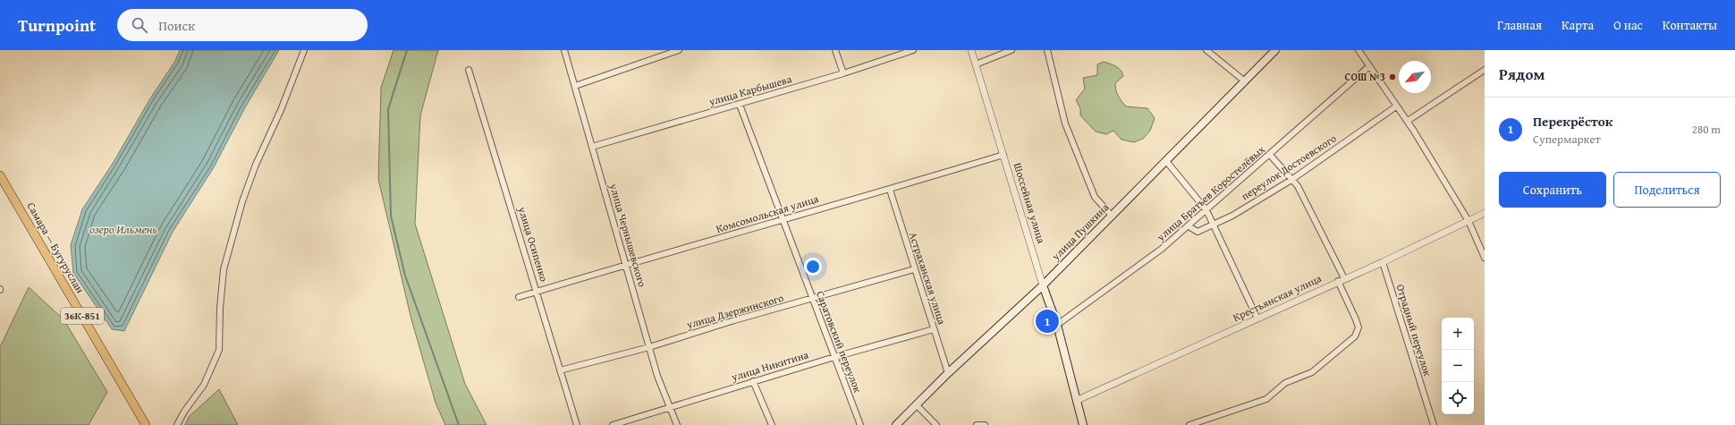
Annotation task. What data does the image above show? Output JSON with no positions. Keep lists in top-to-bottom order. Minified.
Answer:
{"streets":{"main road":["Шоссейная улица","улица Пушкина","Самара — Бугуруслан","36К-851"],"street":["улица Карбышева","переулок Достоевского","улица Братьев Коростелёвых","Комсомольская улица","улица Чернышевского","улица Осипенко","Астраханская улица","Крестьянская улица","улица Дзержинского","Отрадный переулок","Саратовский переулок","улица Никитина"]},"crossings":[["улица Карбышева","улица Чернышевского"],["улица Карбышева","Саратовский переулок"],["переулок Достоевского","улица Братьев Коростелёвых"],["улица Братьев Коростелёвых","Шоссейная улица"],["Шоссейная улица","Комсомольская улица"],["Шоссейная улица","улица Пушкина"],["Шоссейная улица","Крестьянская улица"],["Комсомольская улица","улица Чернышевского"],["Комсомольская улица","улица Осипенко"],["Комсомольская улица","Астраханская улица"],["Комсомольская улица","Саратовский переулок"],["улица Пушкина","Астраханская улица"],["улица Чернышевского","улица Дзержинского"],["улица Чернышевского","улица Никитина"],["улица Осипенко","улица Дзержинского"],["Астраханская улица","улица Дзержинского"],["Астраханская улица","улица Никитина"],["Крестьянская улица","Отрадный переулок"],["улица Дзержинского","Саратовский переулок"],["Саратовский переулок","улица Никитина"]],"water":["озеро Ильмень"],"places":["СОШ №3"],"north":"bottom left","page":{"header":"Turnpoint","search":"Поиск","nav":["Главная","Карта","О нас","Контакты"],"heading":"Рядом","list":[{"mark":"1","name":"Перекрёсток","note":"Супермаркет","value":"280 m"}],"buttons":["Сохранить","Поделиться"],"pins":"1","map_buttons":["+","−"]}}
